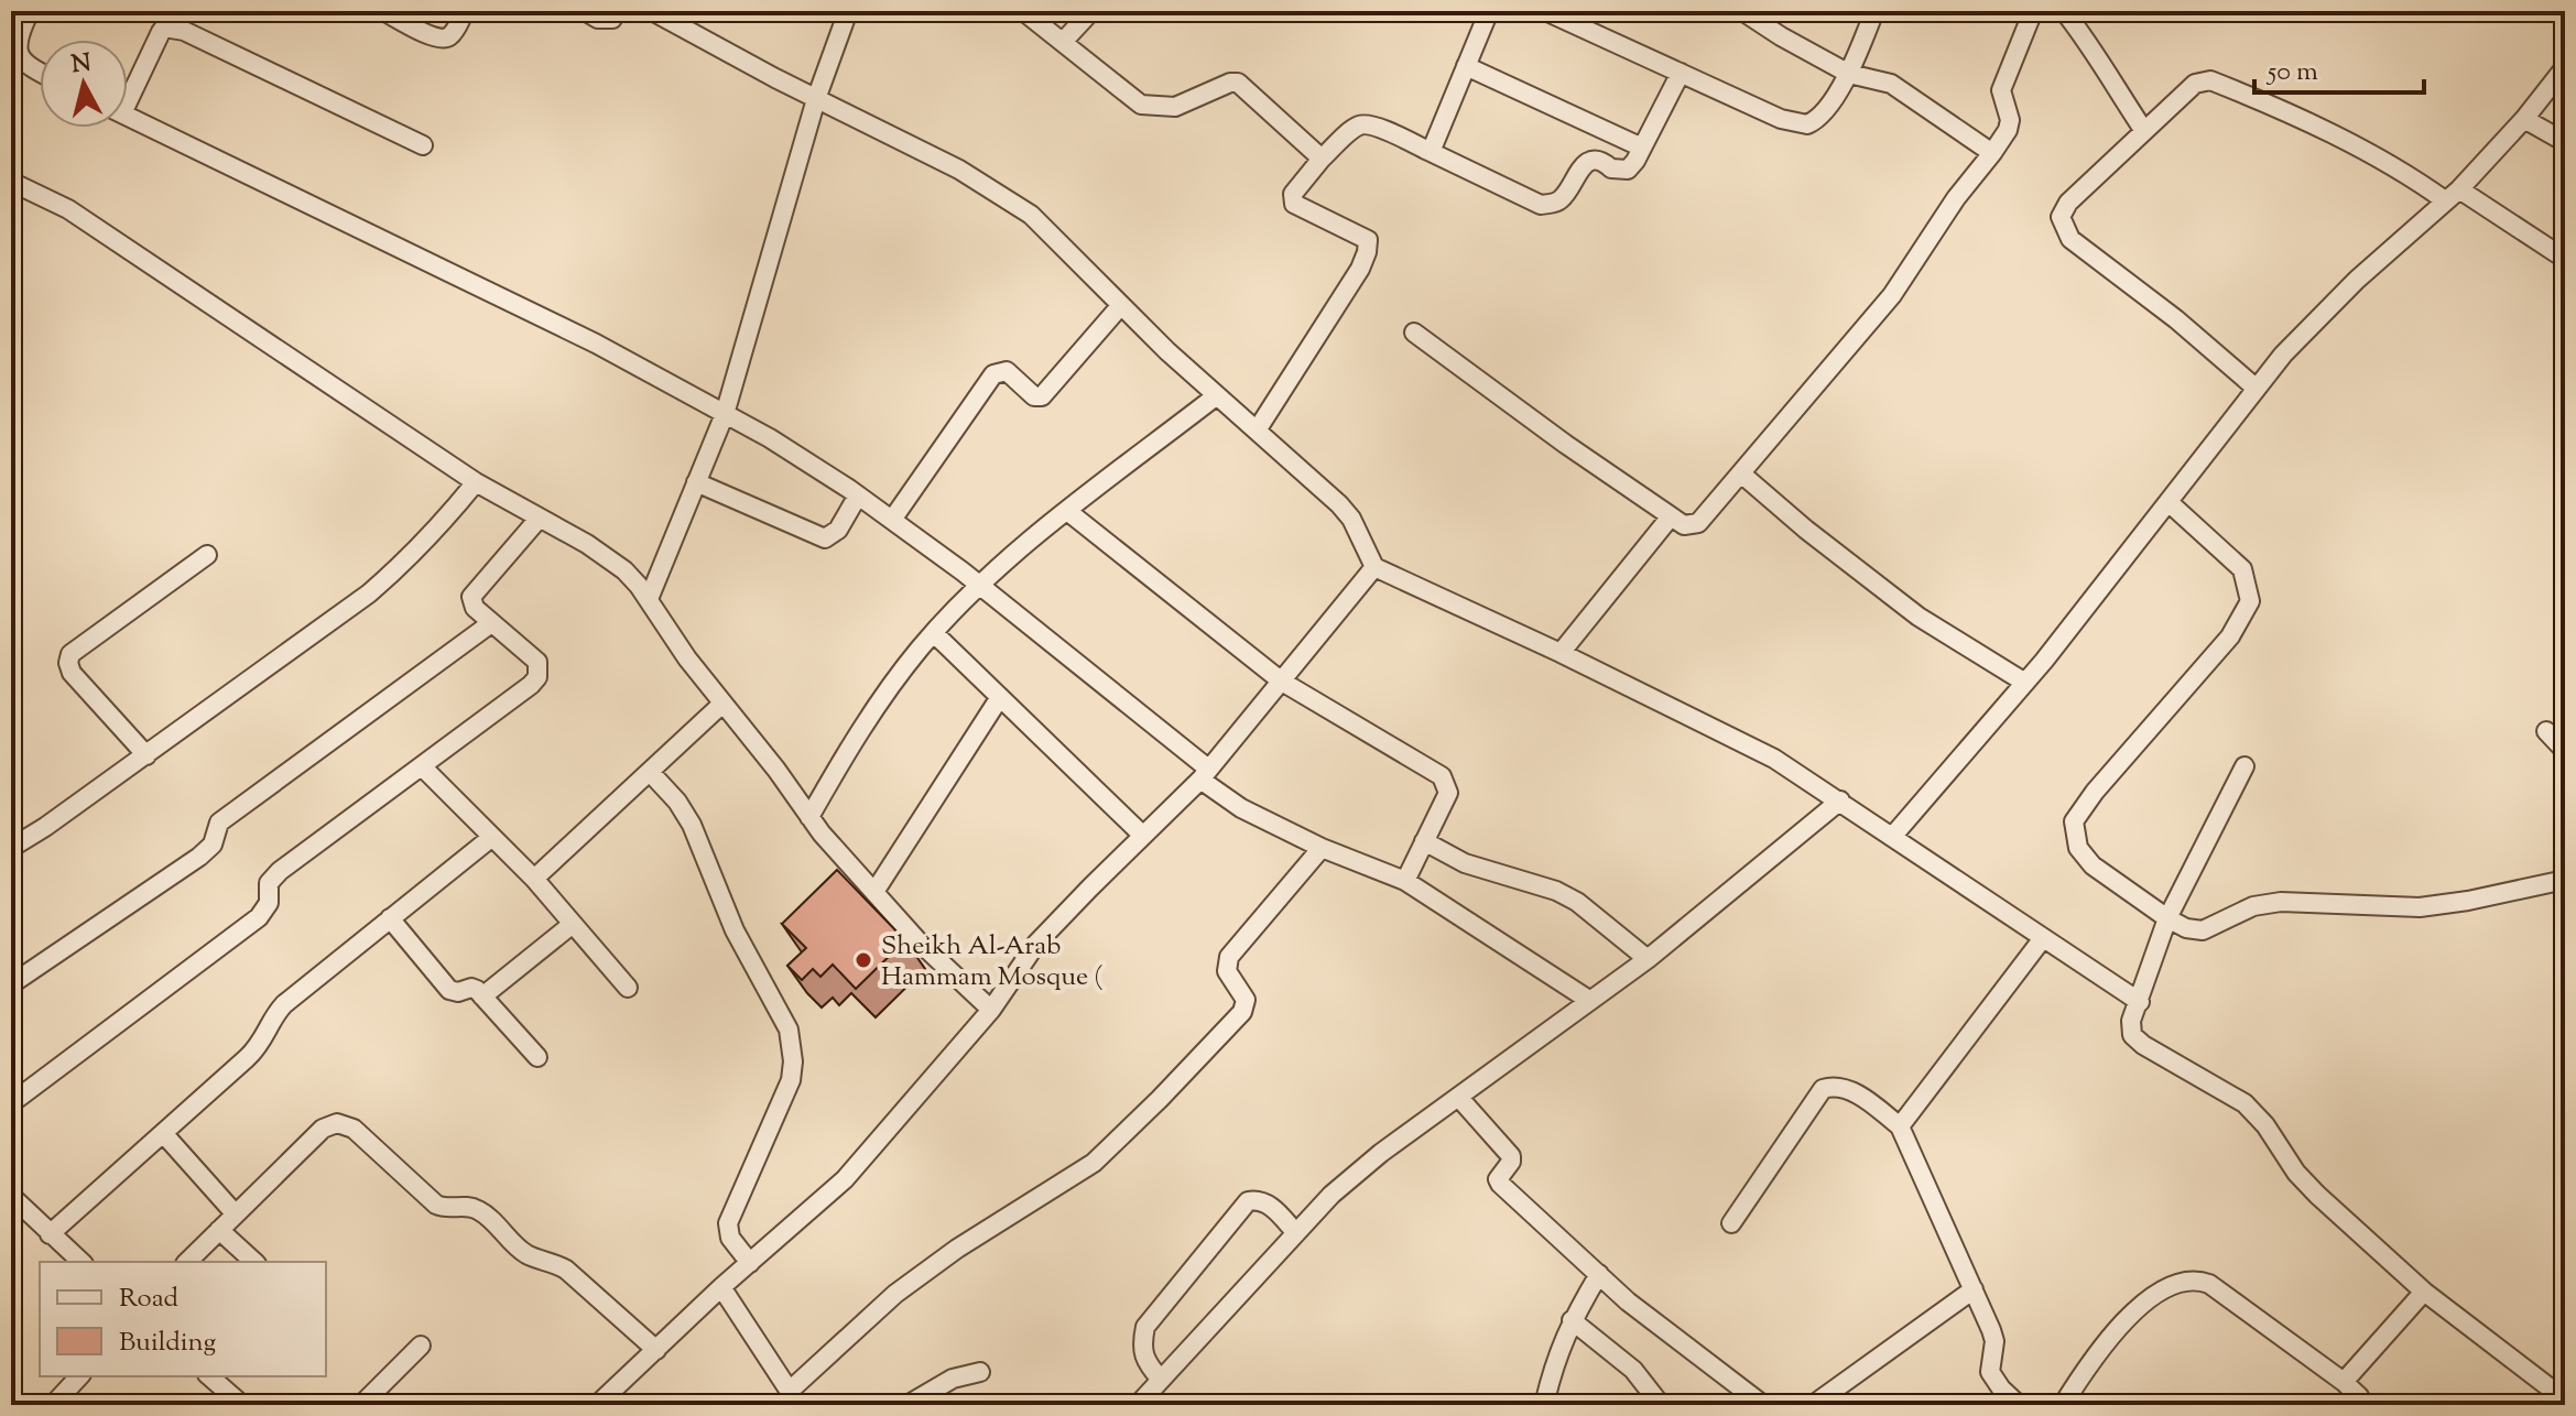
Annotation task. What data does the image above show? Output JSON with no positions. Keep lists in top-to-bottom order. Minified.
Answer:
{"places":["Sheikh Al-Arab Hammam Mosque ("],"legend":["Road","Building"],"scale_bar":"50 m","north":"top"}
